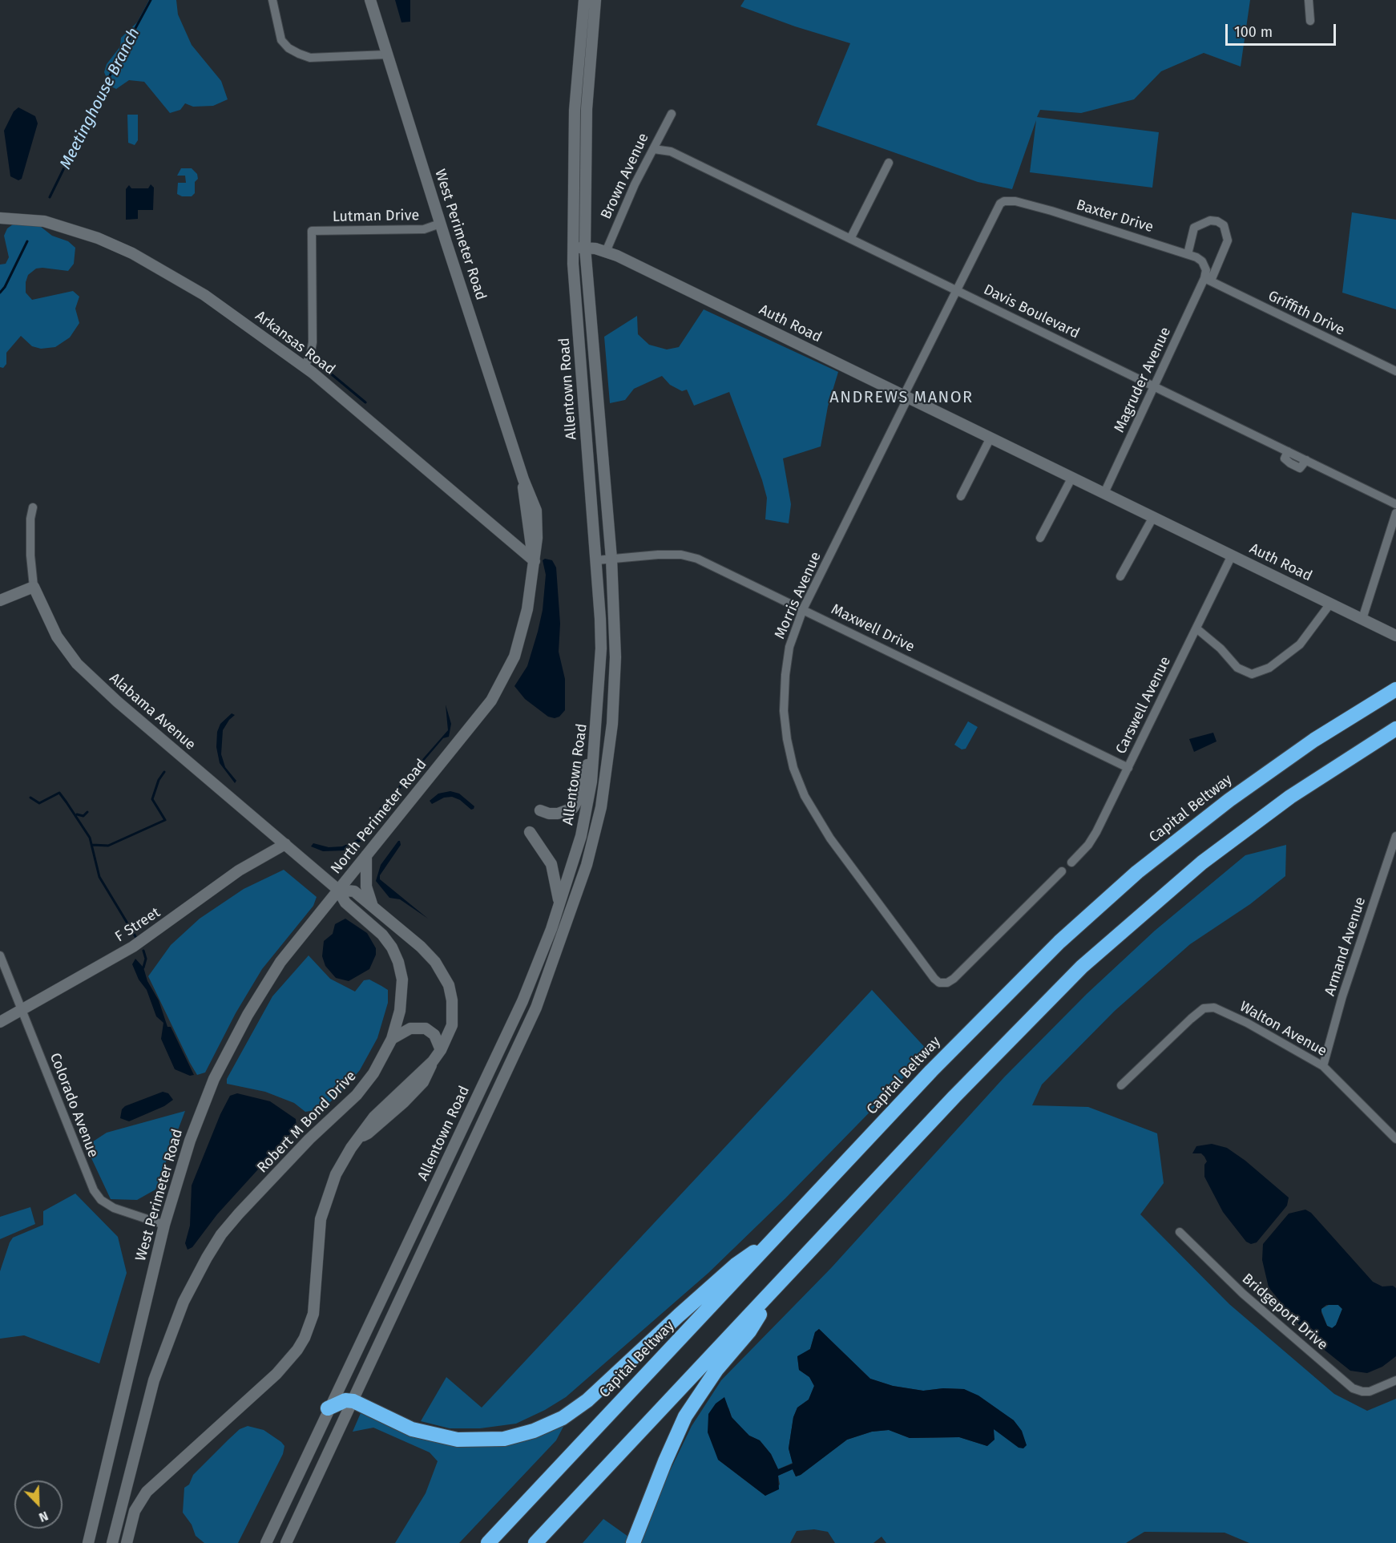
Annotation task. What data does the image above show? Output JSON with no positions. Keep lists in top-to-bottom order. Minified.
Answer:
{"streets":{"highway":["Capital Beltway"],"street":["Brown Avenue","Lutman Drive","Baxter Drive","West Perimeter Road","Davis Boulevard","Griffith Drive","Auth Road","Arkansas Road","Magruder Avenue","Allentown Road","Morris Avenue","Maxwell Drive","Carswell Avenue","Alabama Avenue","North Perimeter Road","F Street","Armand Avenue","Walton Avenue","Colorado Avenue","Robert M Bond Drive","Bridgeport Drive"]},"crossings":[["Brown Avenue","Davis Boulevard"],["Brown Avenue","Auth Road"],["Lutman Drive","West Perimeter Road"],["Lutman Drive","Arkansas Road"],["Baxter Drive","Griffith Drive"],["Baxter Drive","Magruder Avenue"],["Baxter Drive","Morris Avenue"],["West Perimeter Road","Arkansas Road"],["West Perimeter Road","Alabama Avenue"],["West Perimeter Road","North Perimeter Road"],["West Perimeter Road","Colorado Avenue"],["West Perimeter Road","Robert M Bond Drive"],["Davis Boulevard","Magruder Avenue"],["Davis Boulevard","Morris Avenue"],["Griffith Drive","Magruder Avenue"],["Auth Road","Magruder Avenue"],["Auth Road","Allentown Road"],["Auth Road","Morris Avenue"],["Auth Road","Carswell Avenue"],["Allentown Road","Maxwell Drive"],["Morris Avenue","Maxwell Drive"],["Maxwell Drive","Carswell Avenue"],["Alabama Avenue","North Perimeter Road"],["Alabama Avenue","F Street"],["Alabama Avenue","Robert M Bond Drive"],["North Perimeter Road","Robert M Bond Drive"],["F Street","Colorado Avenue"],["Armand Avenue","Walton Avenue"]],"districts":["ANDREWS MANOR"],"water":["Meetinghouse Branch"],"scale_bar":"100 m","north":"bottom right"}
